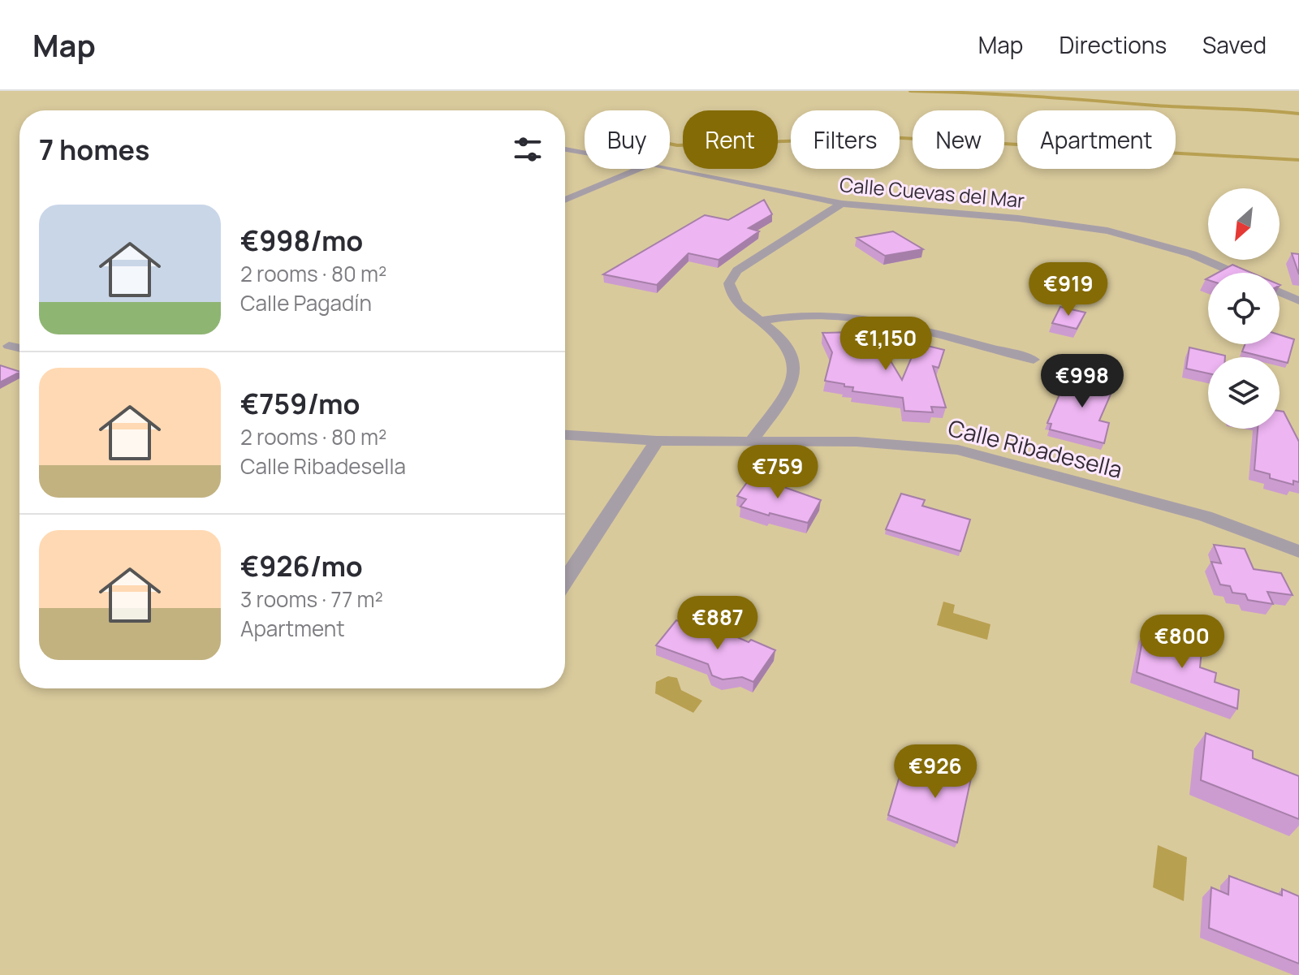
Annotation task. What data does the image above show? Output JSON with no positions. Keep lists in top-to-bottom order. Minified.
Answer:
{"streets":{"street":["Calle Cuevas del Mar","Calle Ribadesella"]},"north":"bottom left","page":{"header":"Map","nav":["Map","Directions","Saved"],"chip":["Buy","Rent","Filters","New","Apartment"],"heading":"7 homes","list":[{"name":"€998/mo","note":"2 rooms · 80 m² · Calle Pagadín"},{"name":"€759/mo","note":"2 rooms · 80 m² · Calle Ribadesella"},{"name":"€926/mo","note":"3 rooms · 77 m² · Apartment"}],"price":["€919","€1,150","€998","€759","€887","€800","€926"]}}
